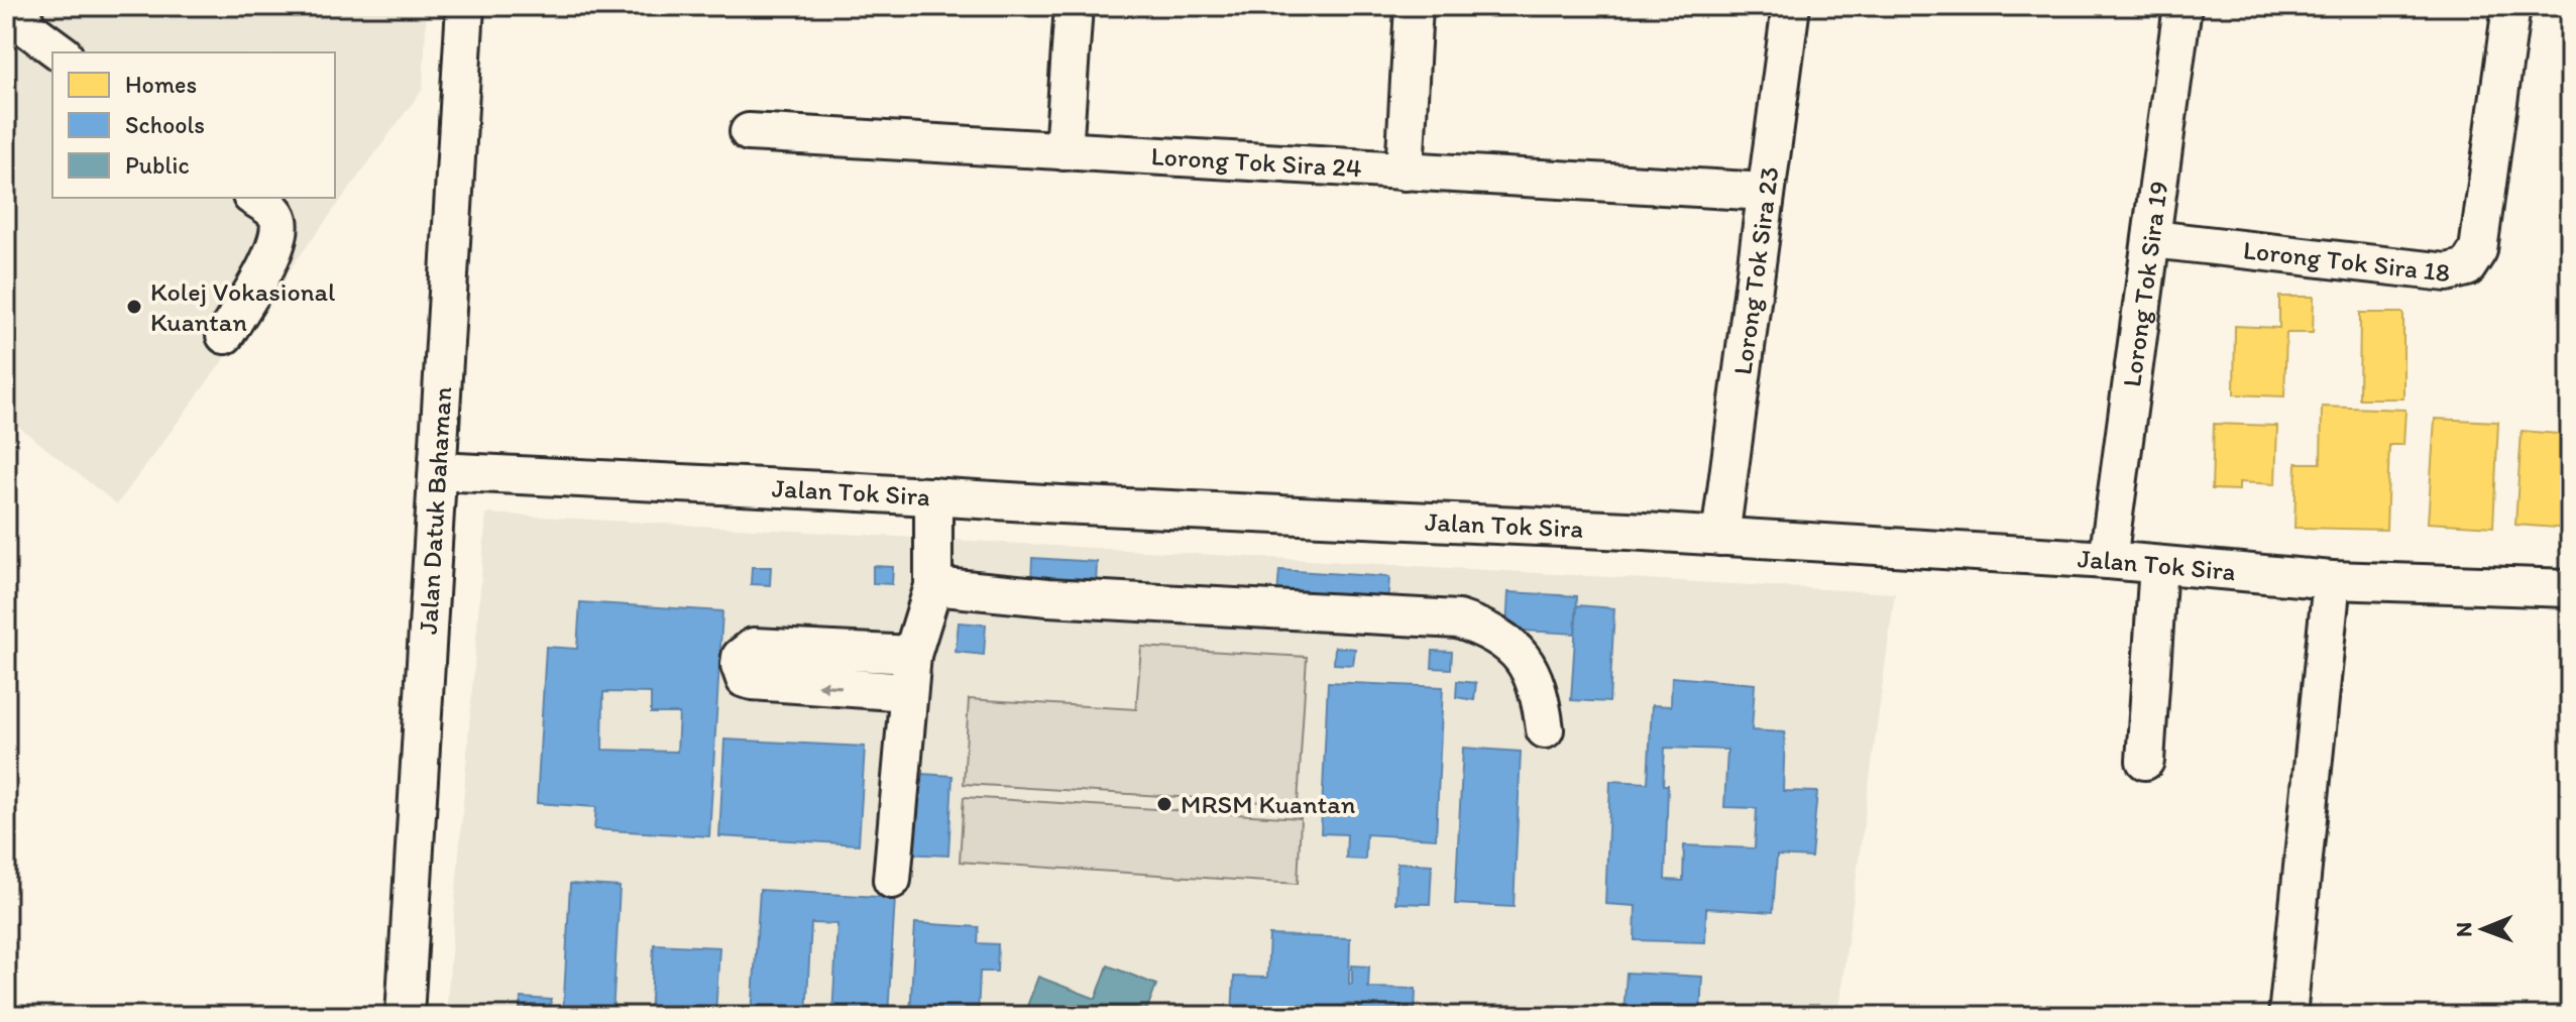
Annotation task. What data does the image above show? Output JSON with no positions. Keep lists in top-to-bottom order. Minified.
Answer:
{"streets":{"street":["Lorong Tok Sira 24","Lorong Tok Sira 18","Lorong Tok Sira 23","Lorong Tok Sira 19","Jalan Tok Sira","Jalan Datuk Bahaman"]},"crossings":[["Lorong Tok Sira 24","Lorong Tok Sira 23"],["Lorong Tok Sira 18","Lorong Tok Sira 19"],["Lorong Tok Sira 23","Jalan Tok Sira"],["Lorong Tok Sira 19","Jalan Tok Sira"],["Jalan Tok Sira","Jalan Datuk Bahaman"]],"places":["Kolej Vokasional Kuantan","MRSM Kuantan"],"legend":["Homes","Schools","Public"],"north":"left"}
